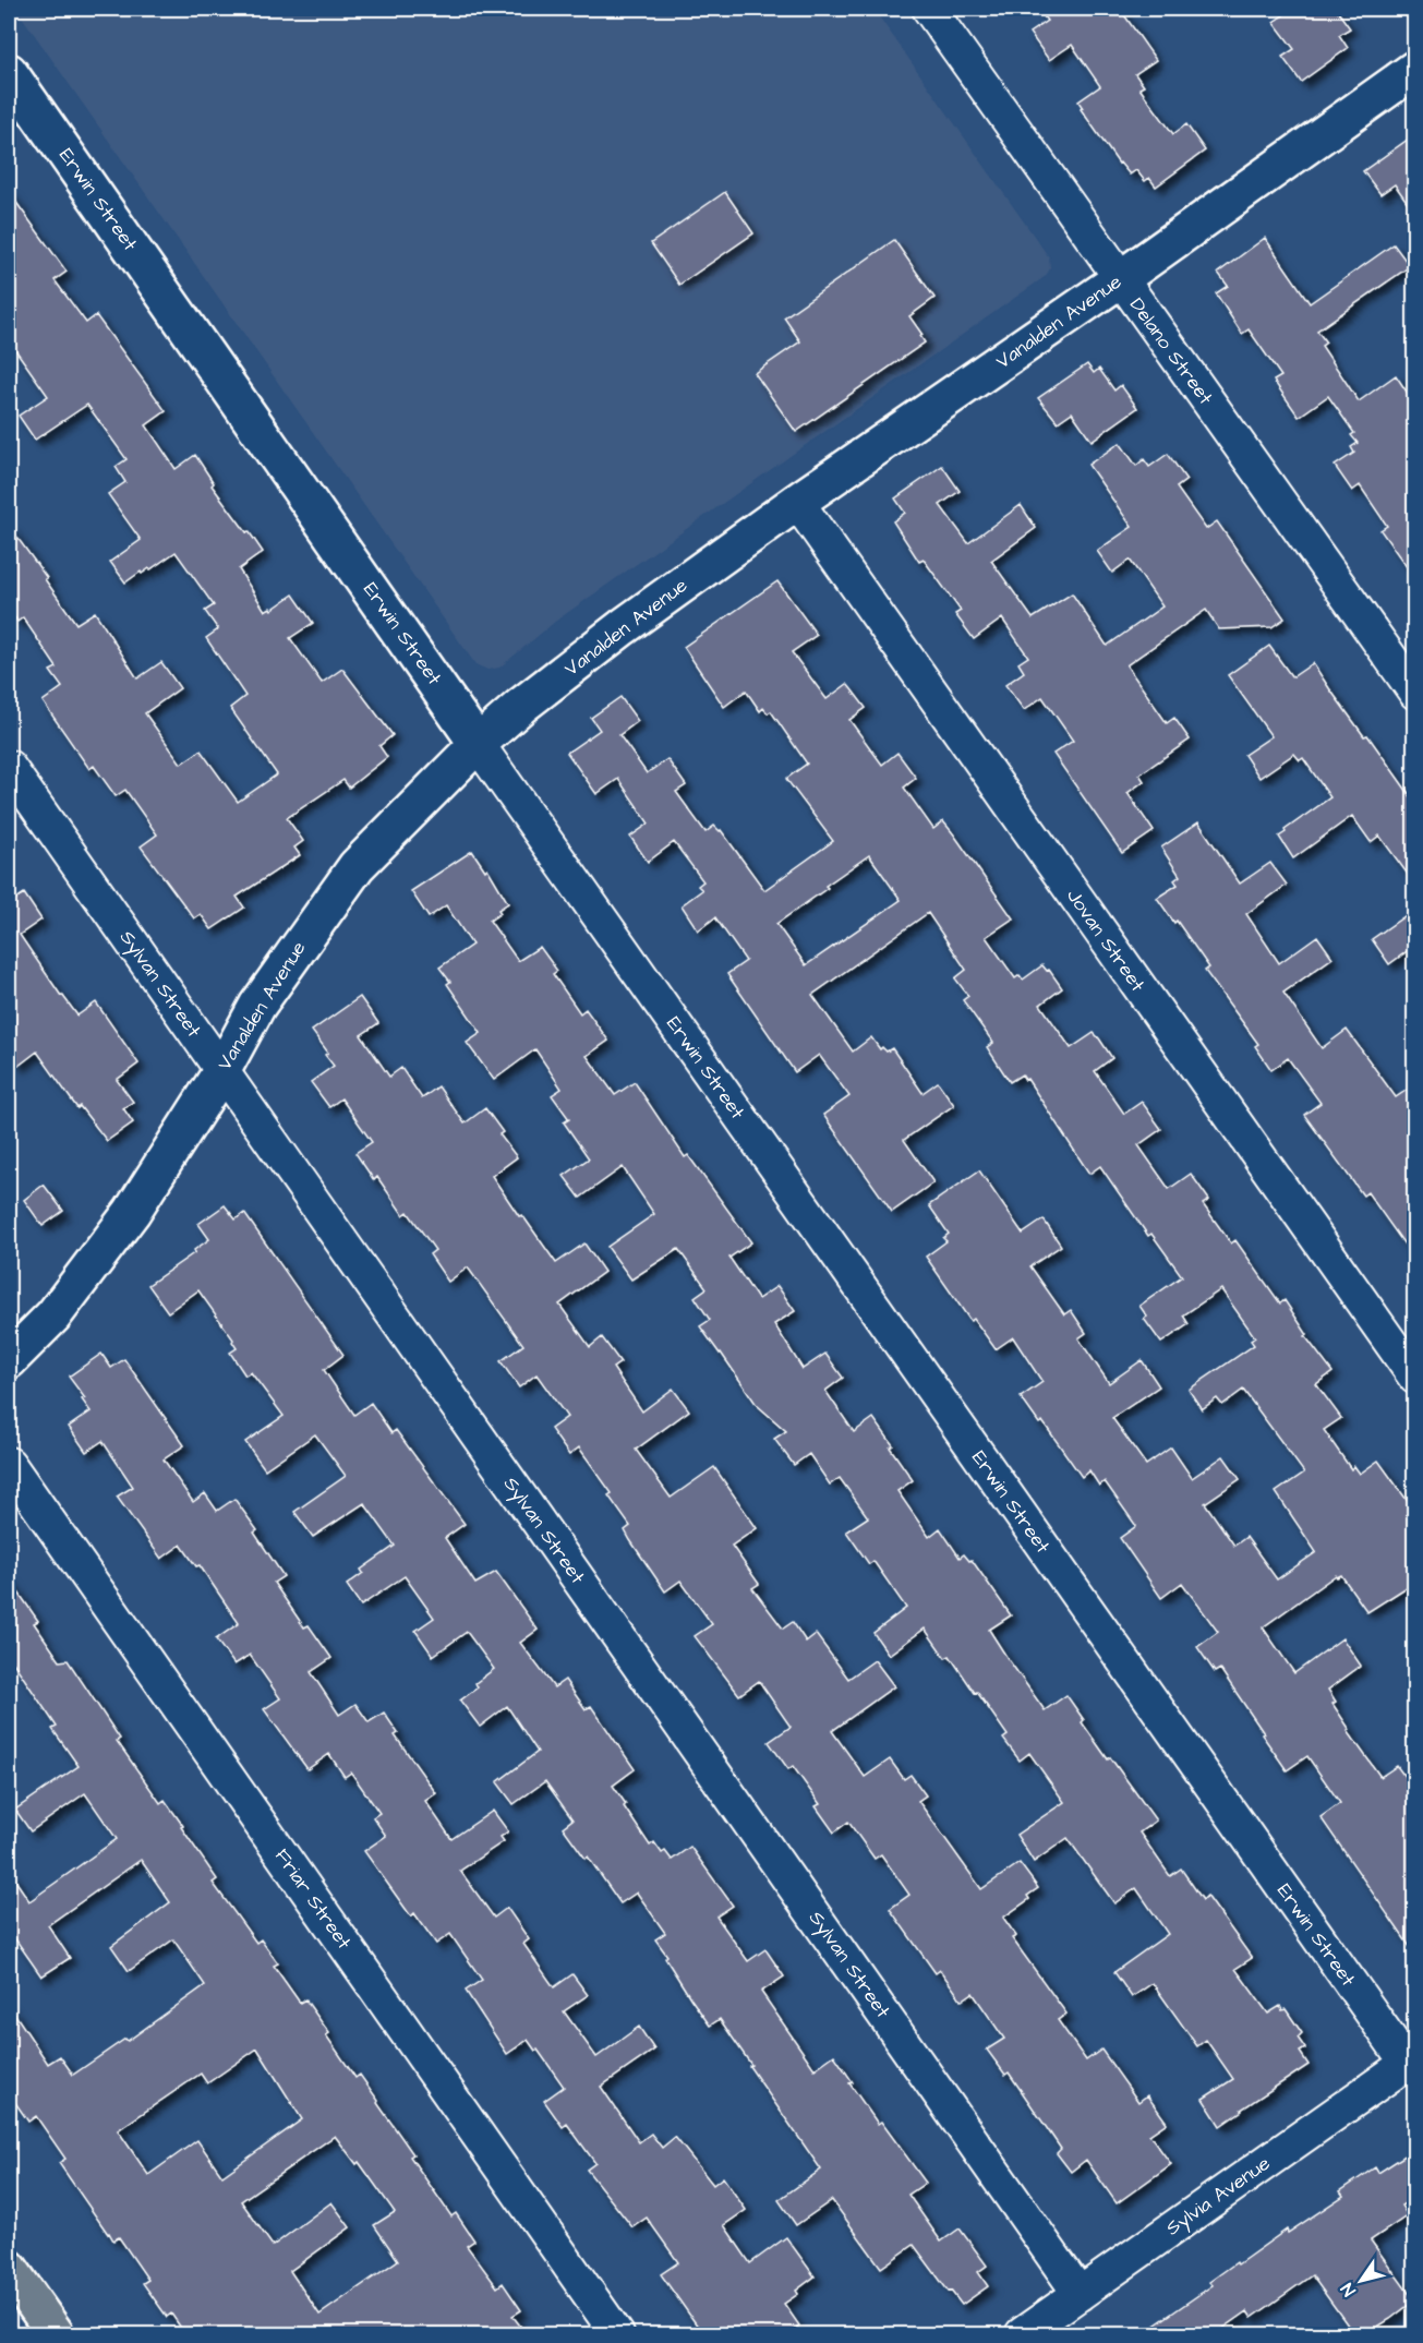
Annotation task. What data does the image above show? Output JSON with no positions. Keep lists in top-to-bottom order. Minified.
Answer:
{"streets":{"street":["Erwin Street","Vanalden Avenue","Delano Street","Jovan Street","Sylvan Street","Friar Street","Sylvia Avenue"]},"crossings":[["Erwin Street","Vanalden Avenue"],["Erwin Street","Sylvia Avenue"],["Vanalden Avenue","Delano Street"],["Vanalden Avenue","Jovan Street"],["Vanalden Avenue","Sylvan Street"],["Sylvan Street","Sylvia Avenue"]],"north":"bottom left"}
